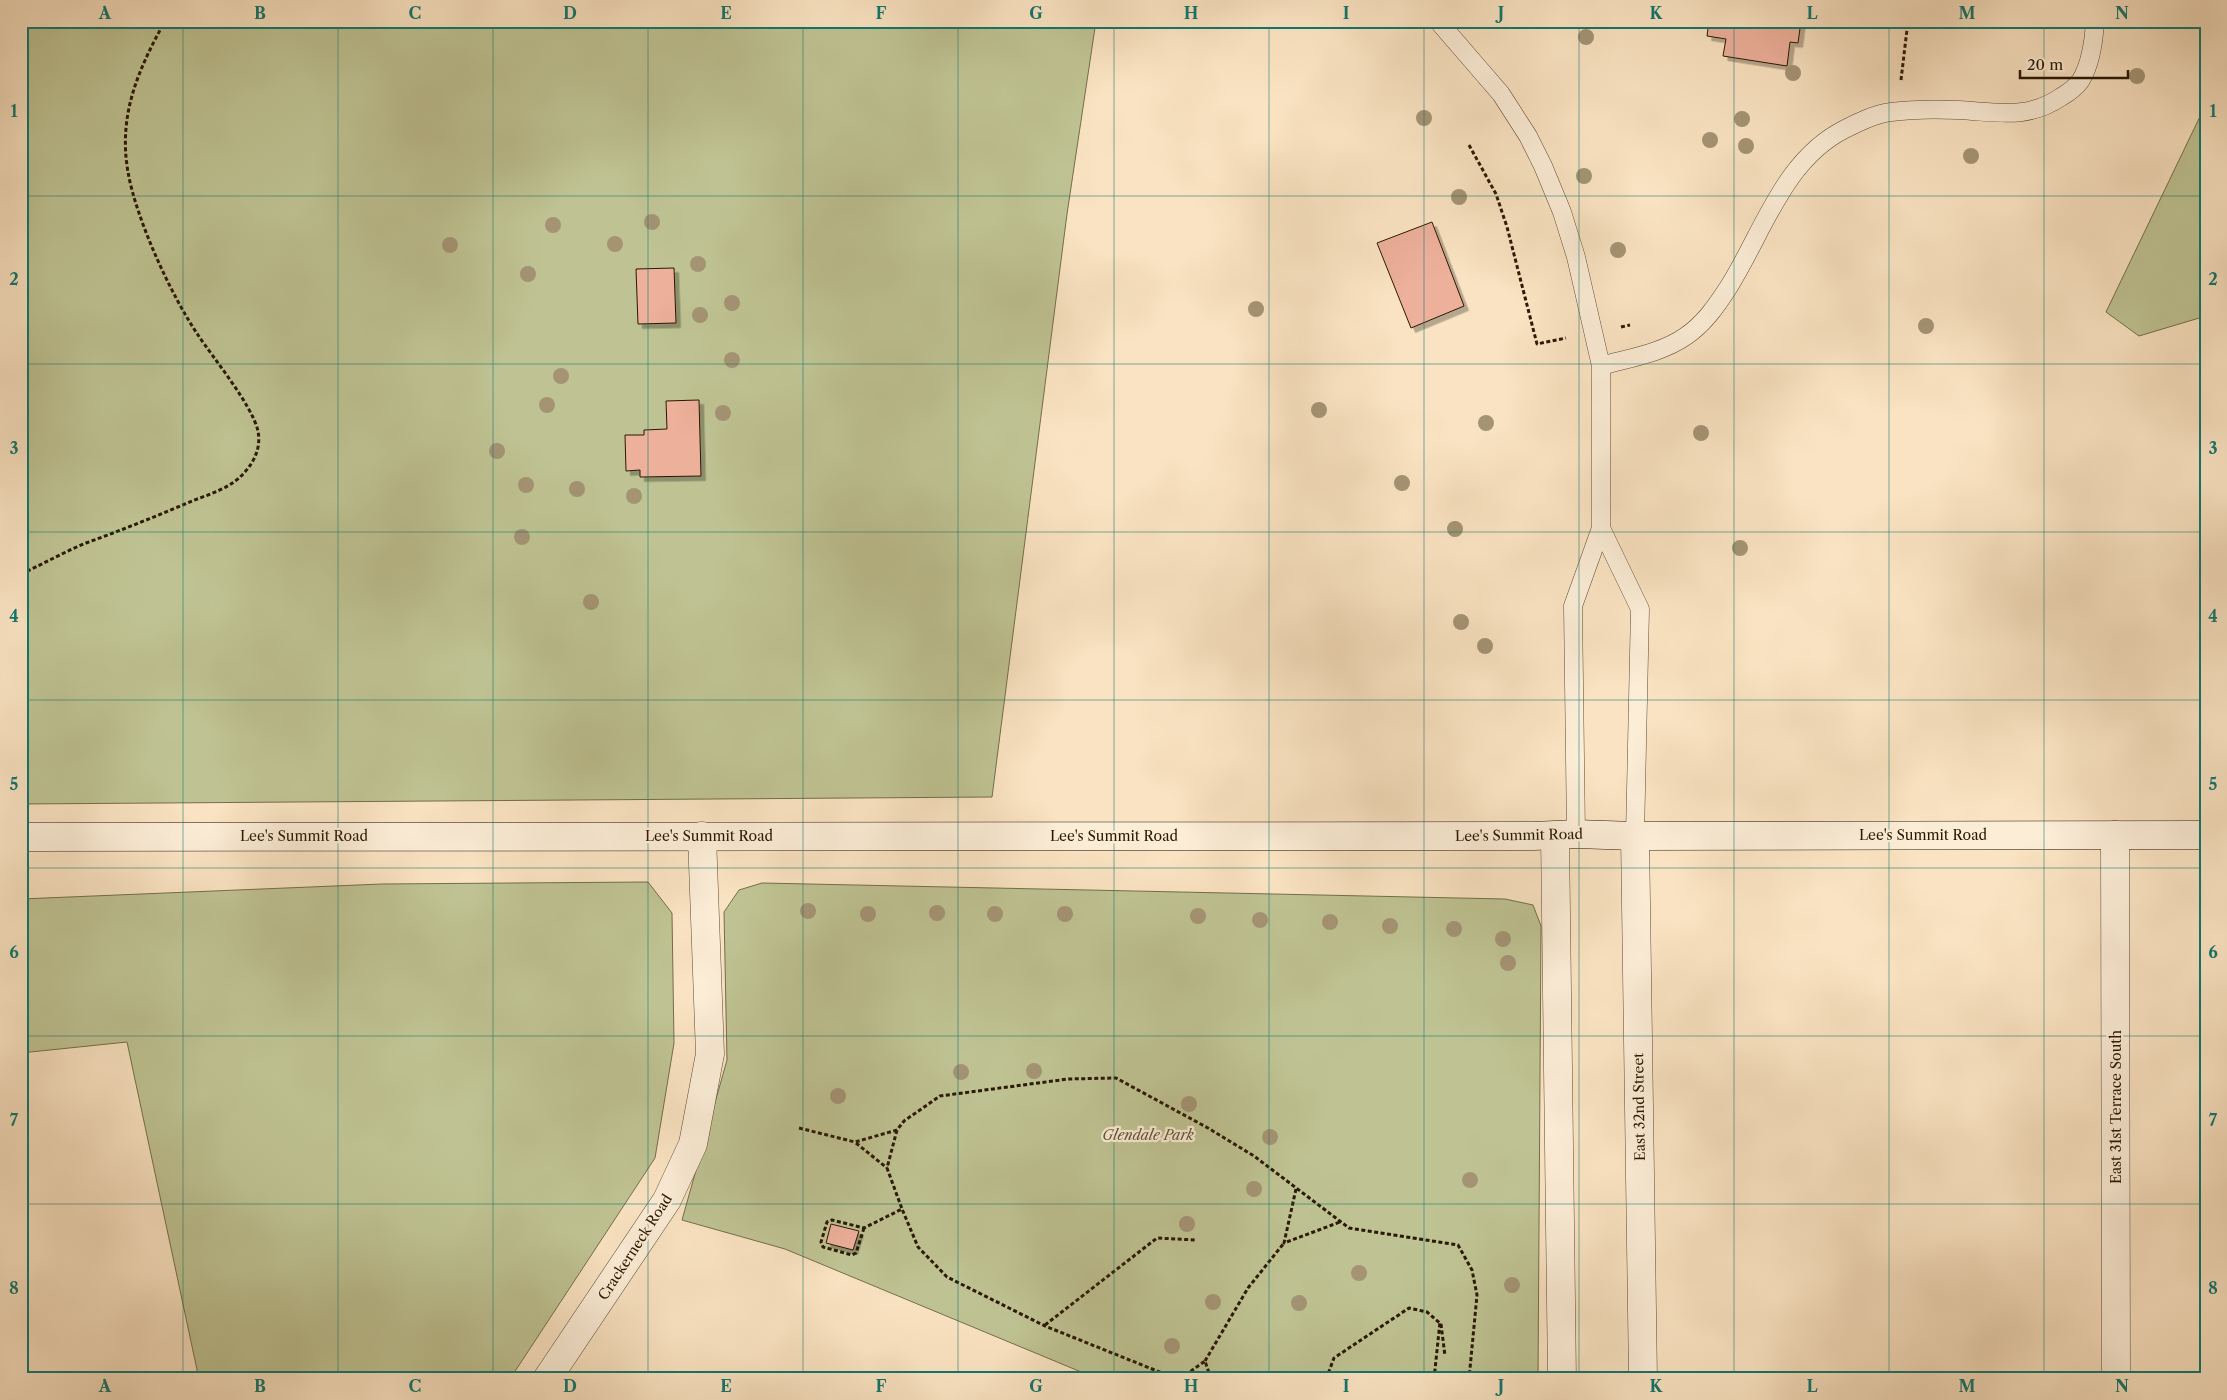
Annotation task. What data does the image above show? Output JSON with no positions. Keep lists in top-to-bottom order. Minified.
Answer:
{"streets":{"street":["Lee's Summit Road","East 32nd Street","East 31st Terrace South","Crackerneck Road"]},"crossings":[["Lee's Summit Road","East 32nd Street"],["Lee's Summit Road","East 31st Terrace South"],["Lee's Summit Road","Crackerneck Road"]],"parks":["Glendale Park"],"scale_bar":"20 m","grid":{"columns":["A","B","C","D","E","F","G","H","I","J","K","L","M","N"],"rows":["1","2","3","4","5","6","7","8"]}}
